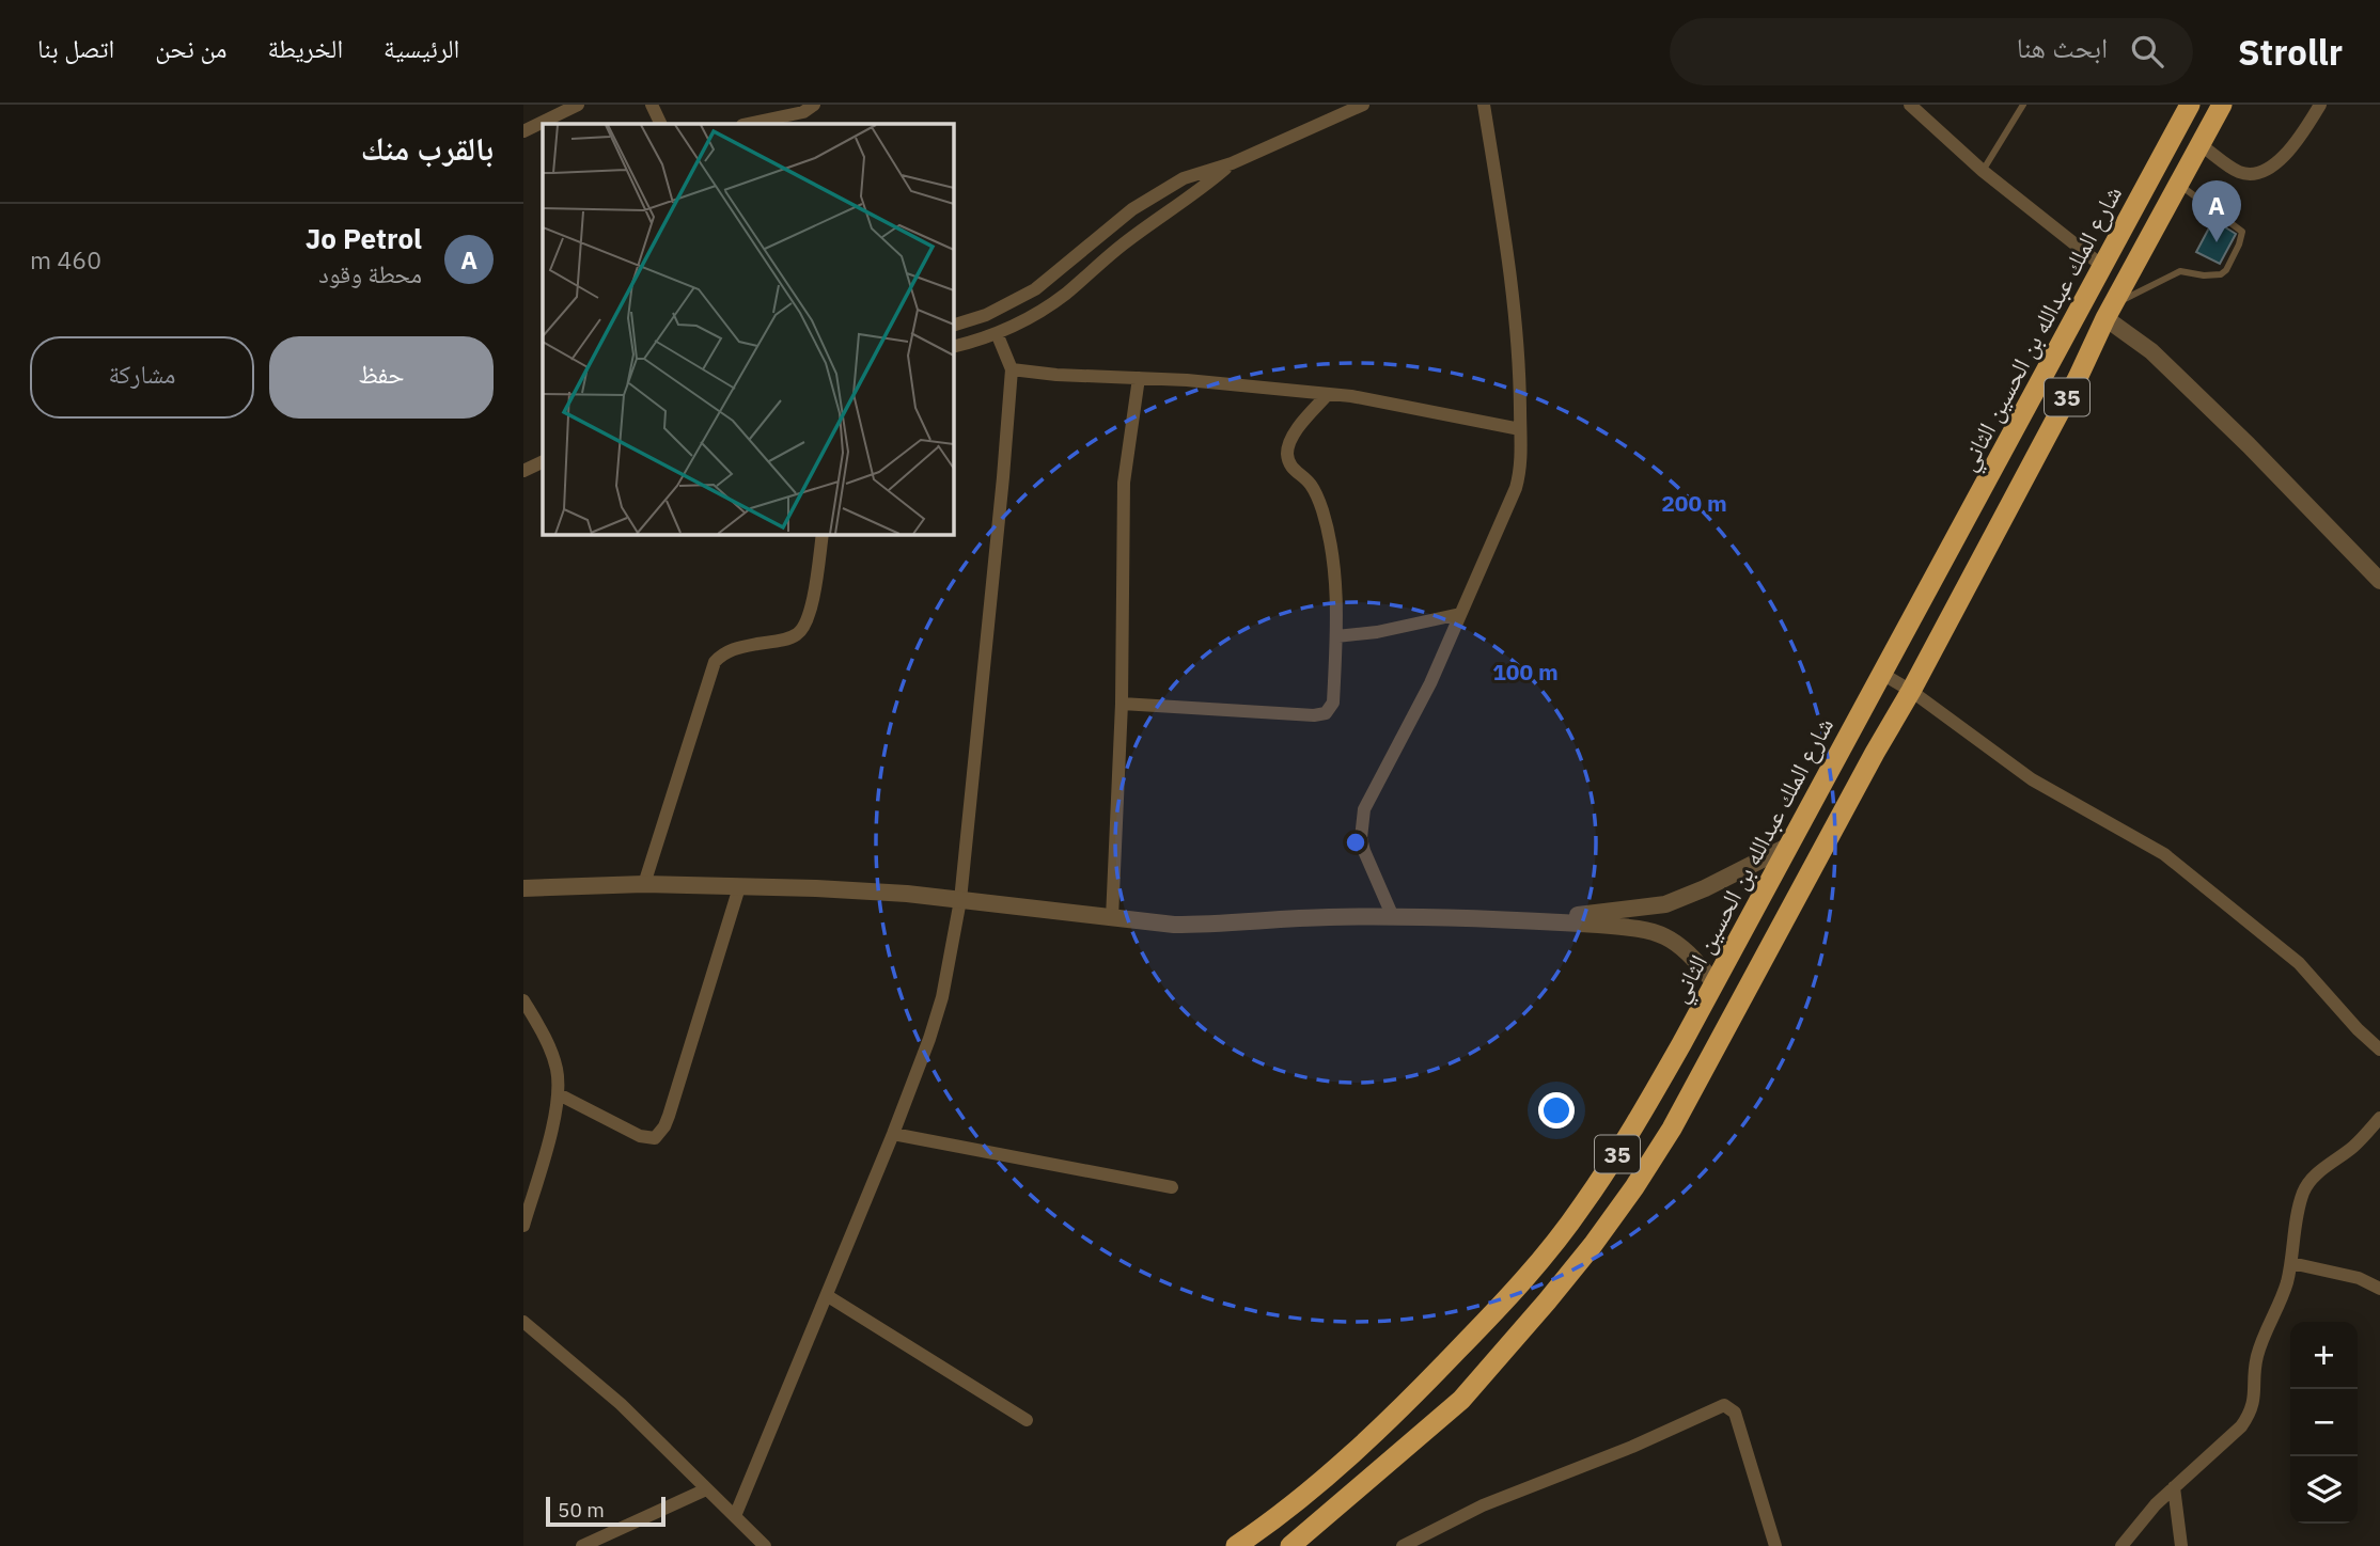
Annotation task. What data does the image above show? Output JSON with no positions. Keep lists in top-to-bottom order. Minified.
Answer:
{"streets":{"highway":["شارع الملك عبدالله بن الحسين الثاني","35"]},"scale_bar":"50 m","page":{"header":"Strollr","search":"ابحث هنا","nav":["الرئيسية","الخريطة","من نحن","اتصل بنا"],"heading":"بالقرب منك","pins":"A","list":[{"mark":"A","name":"Jo Petrol","note":"محطة وقود","value":"460 m"}],"buttons":["حفظ","مشاركة"],"map_buttons":["+","−"],"scale":"50 m"},"rings":["200 m","100 m"]}
